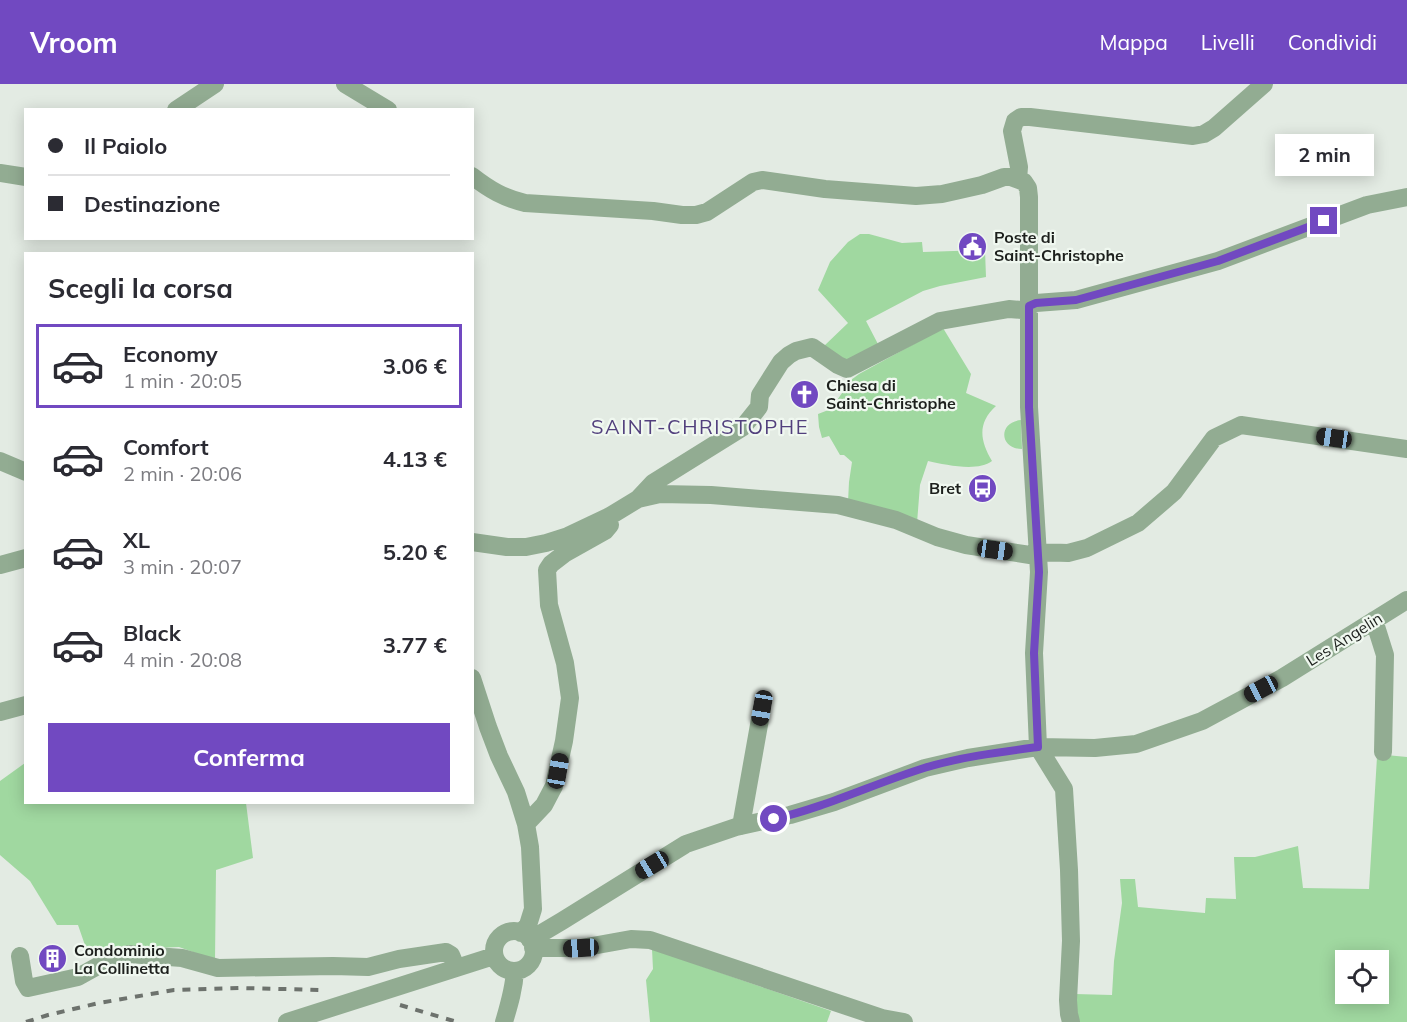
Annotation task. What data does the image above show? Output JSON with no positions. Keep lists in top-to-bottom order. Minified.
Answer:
{"streets":{"street":["Les Angelin"]},"districts":["SAINT-CHRISTOPHE"],"places":{"public building":["Poste di Saint-Christophe"],"church":["Chiesa di Saint-Christophe"],"bus stop":["Bret"],"building":["Condominio La Collinetta"]},"page":{"header":"Vroom","nav":["Mappa","Livelli","Condividi"],"banner":["Il Paiolo","Destinazione"],"bubble":"2 min","heading":"Scegli la corsa","list":[{"name":"Economy","note":"1 min · 20:05","value":"3.06 €"},{"name":"Comfort","note":"2 min · 20:06","value":"4.13 €"},{"name":"XL","note":"3 min · 20:07","value":"5.20 €"},{"name":"Black","note":"4 min · 20:08","value":"3.77 €"}],"buttons":"Conferma"}}
